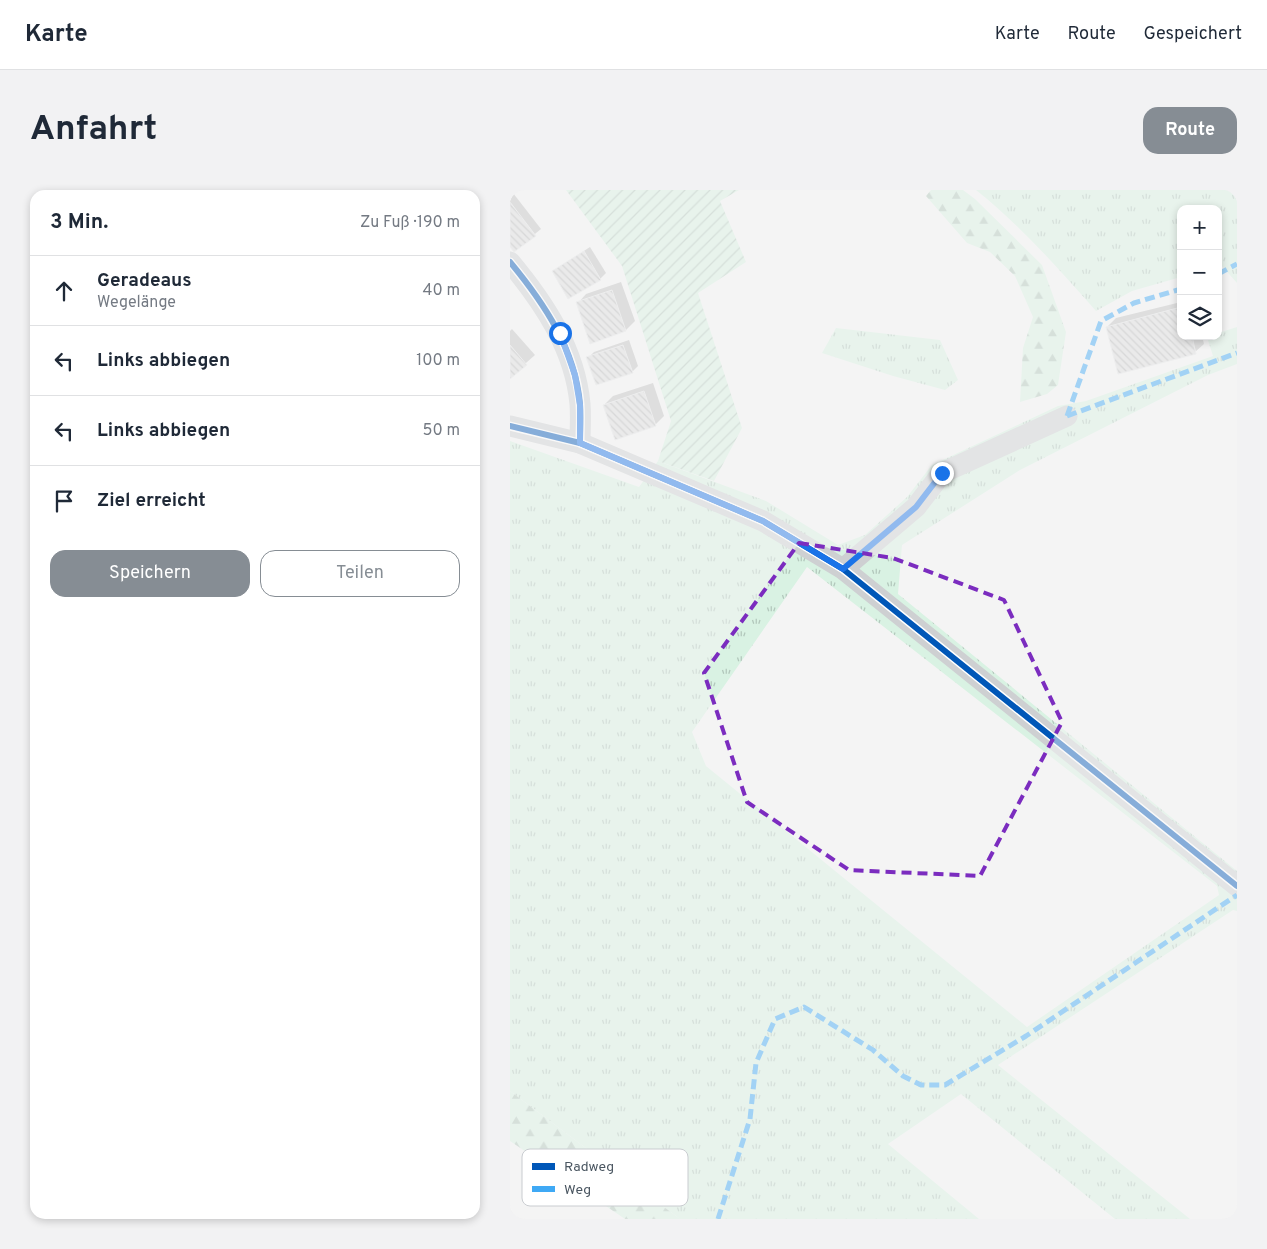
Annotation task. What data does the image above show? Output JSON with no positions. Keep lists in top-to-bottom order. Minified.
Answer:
{"legend":["Radweg","Weg"],"page":{"header":"Karte","nav":["Karte","Route","Gespeichert"],"buttons":["Route",["Speichern","Teilen"]],"title":"Anfahrt","heading":["3 Min.","Zu Fuß · 190 m"],"map_buttons":["+","−"],"list":[["Geradeaus","Wegelänge","40 m"],["Links abbiegen","100 m"],["Links abbiegen","50 m"],"Ziel erreicht"]}}
